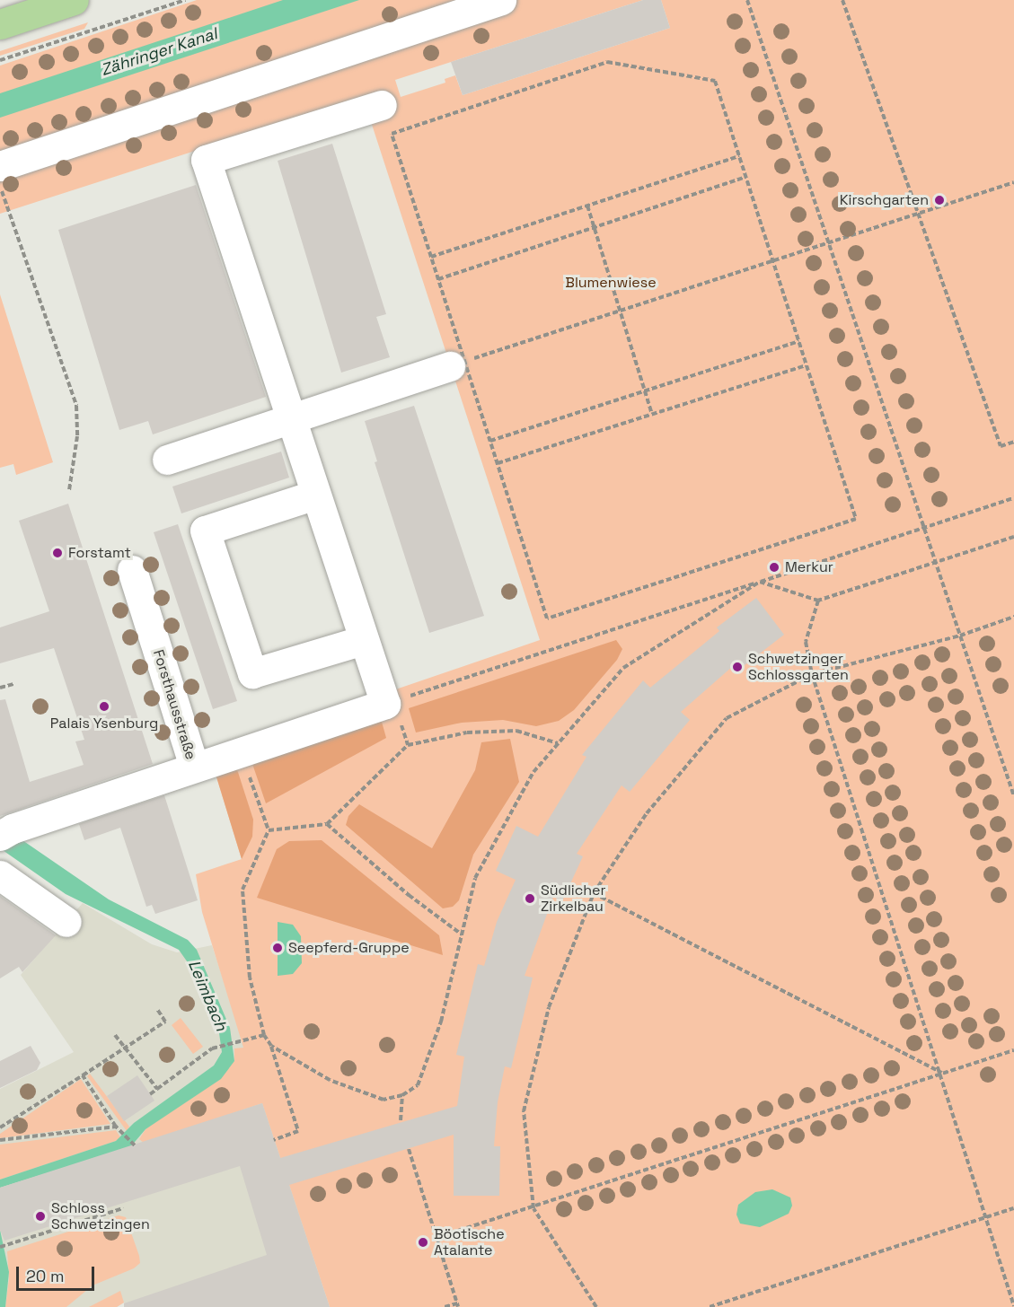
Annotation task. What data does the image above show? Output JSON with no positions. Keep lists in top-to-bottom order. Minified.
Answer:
{"streets":{"street":["Forsthausstraße"]},"water":["Zähringer Kanal","Leimbach"],"parks":["Blumenwiese"],"places":["Kirschgarten","Forstamt","Merkur","Schwetzinger Schlossgarten","Palais Ysenburg","Südlicher Zirkelbau","Seepferd-Gruppe","Schloss Schwetzingen","Böotische Atalante"],"scale_bar":"20 m"}
